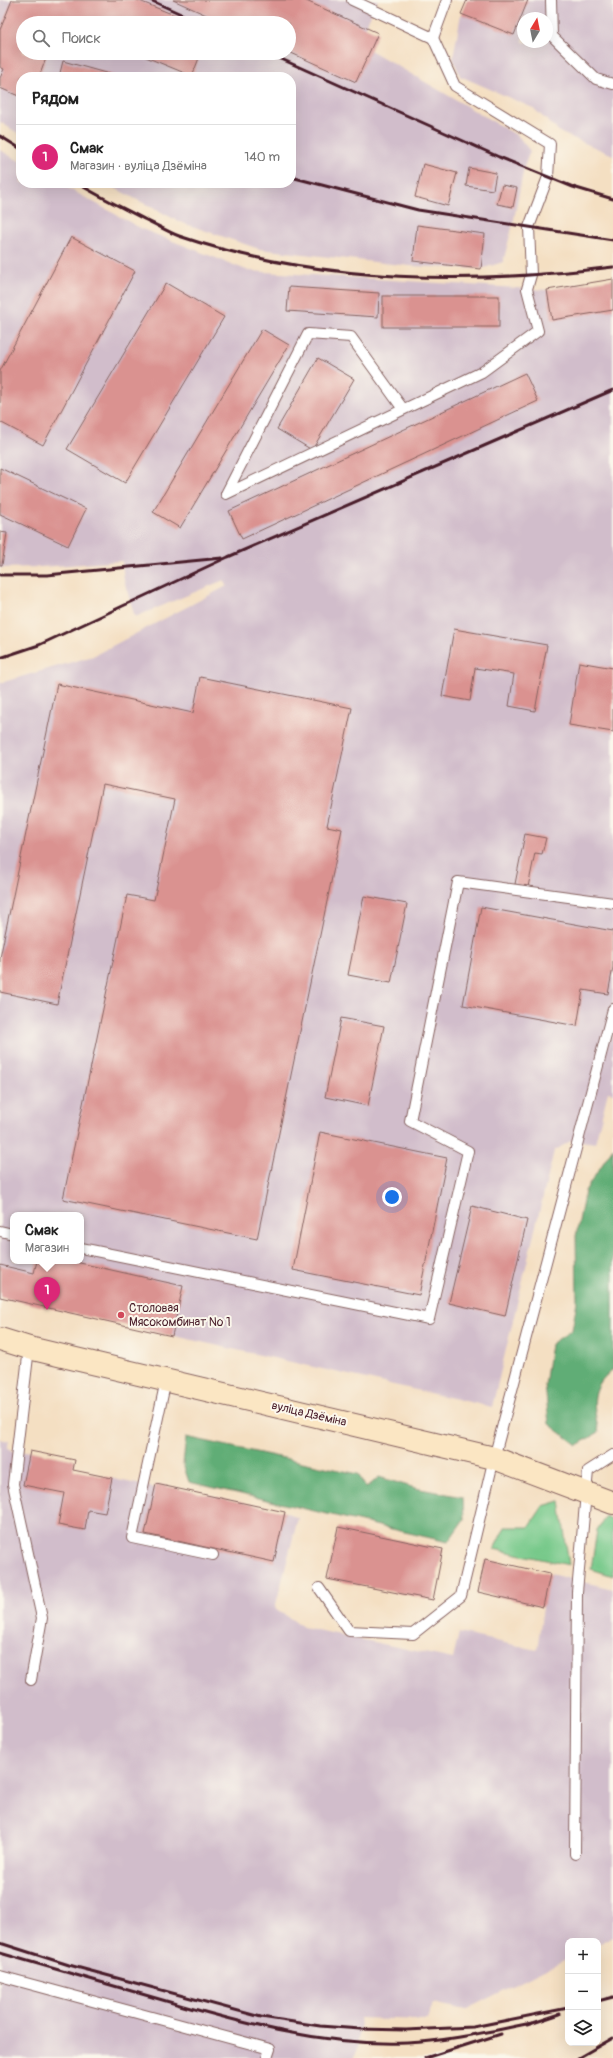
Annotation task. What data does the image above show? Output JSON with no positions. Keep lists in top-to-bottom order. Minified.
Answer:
{"streets":{"main road":["вуліца Дзёміна"]},"places":["Столовая Мясокомбинат № 1"],"north":"top","page":{"search":"Поиск","heading":"Рядом","list":[{"mark":"1","name":"Смак","note":"Магазин · вуліца Дзёміна","value":"140 m"}],"popup":["Смак","Магазин"],"pins":"1","map_buttons":["+","−"]}}
